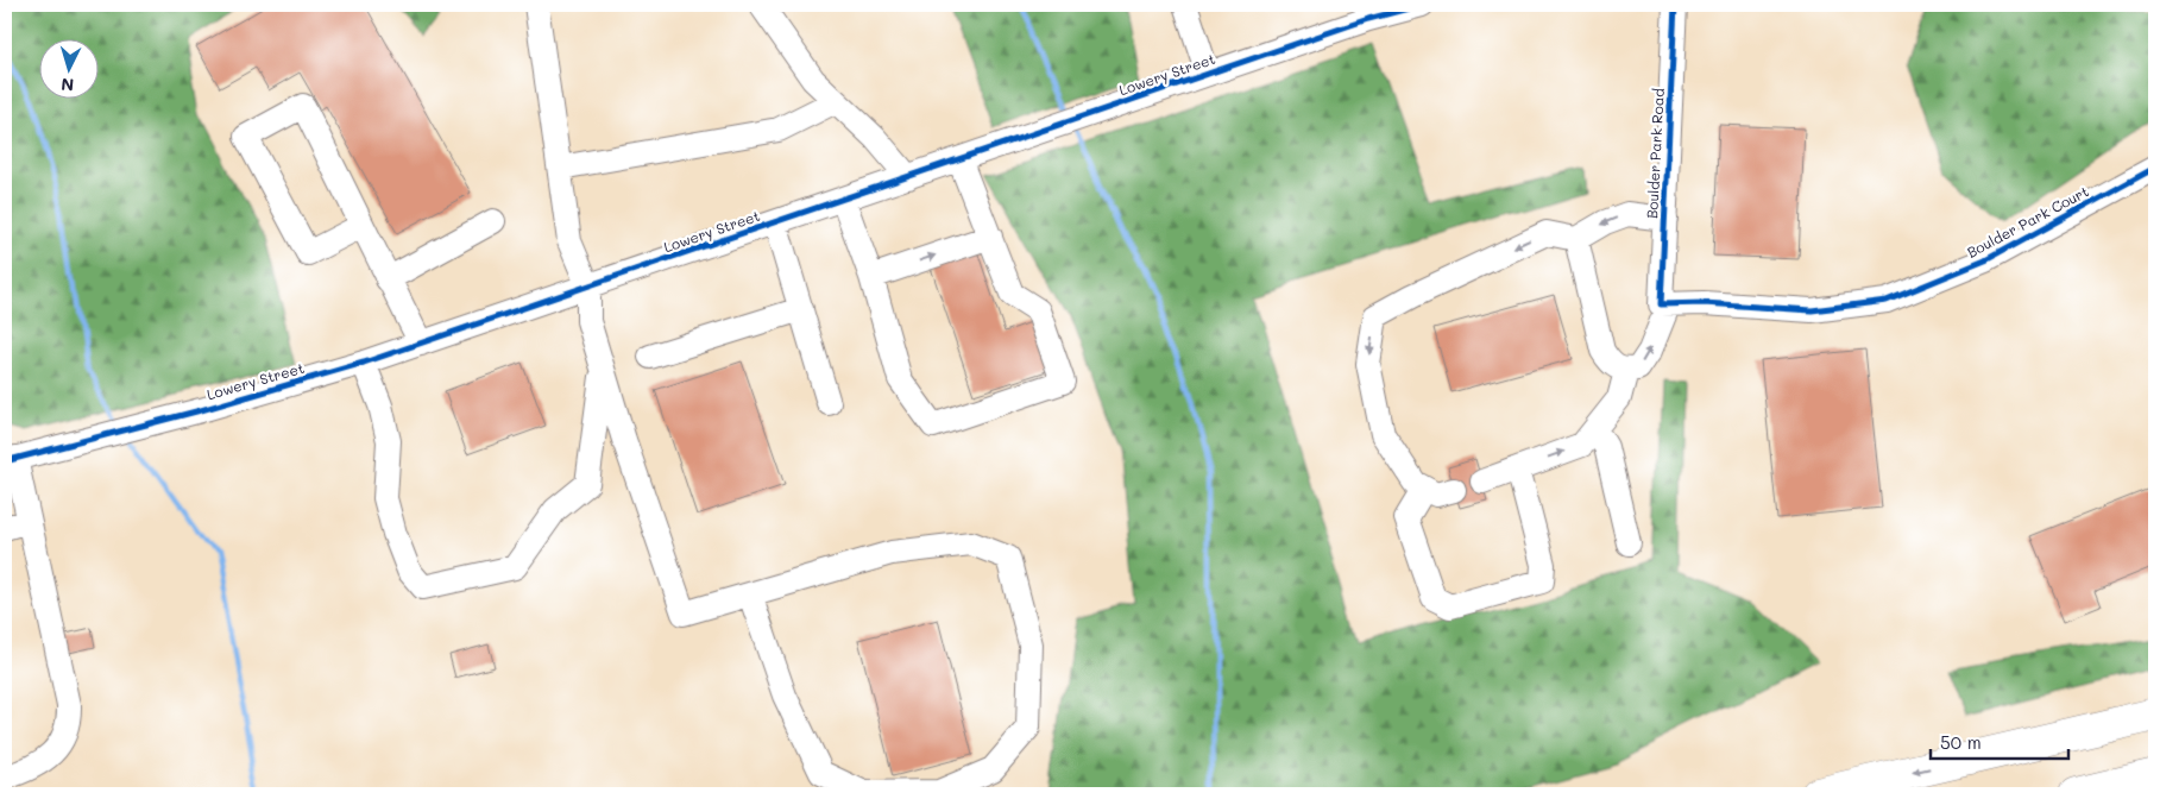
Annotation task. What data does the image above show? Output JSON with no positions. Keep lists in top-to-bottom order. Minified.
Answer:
{"streets":{"street":["Lowery Street","Boulder Park Road","Boulder Park Court"]},"crossings":[["Boulder Park Road","Boulder Park Court"]],"scale_bar":"50 m","north":"bottom"}
